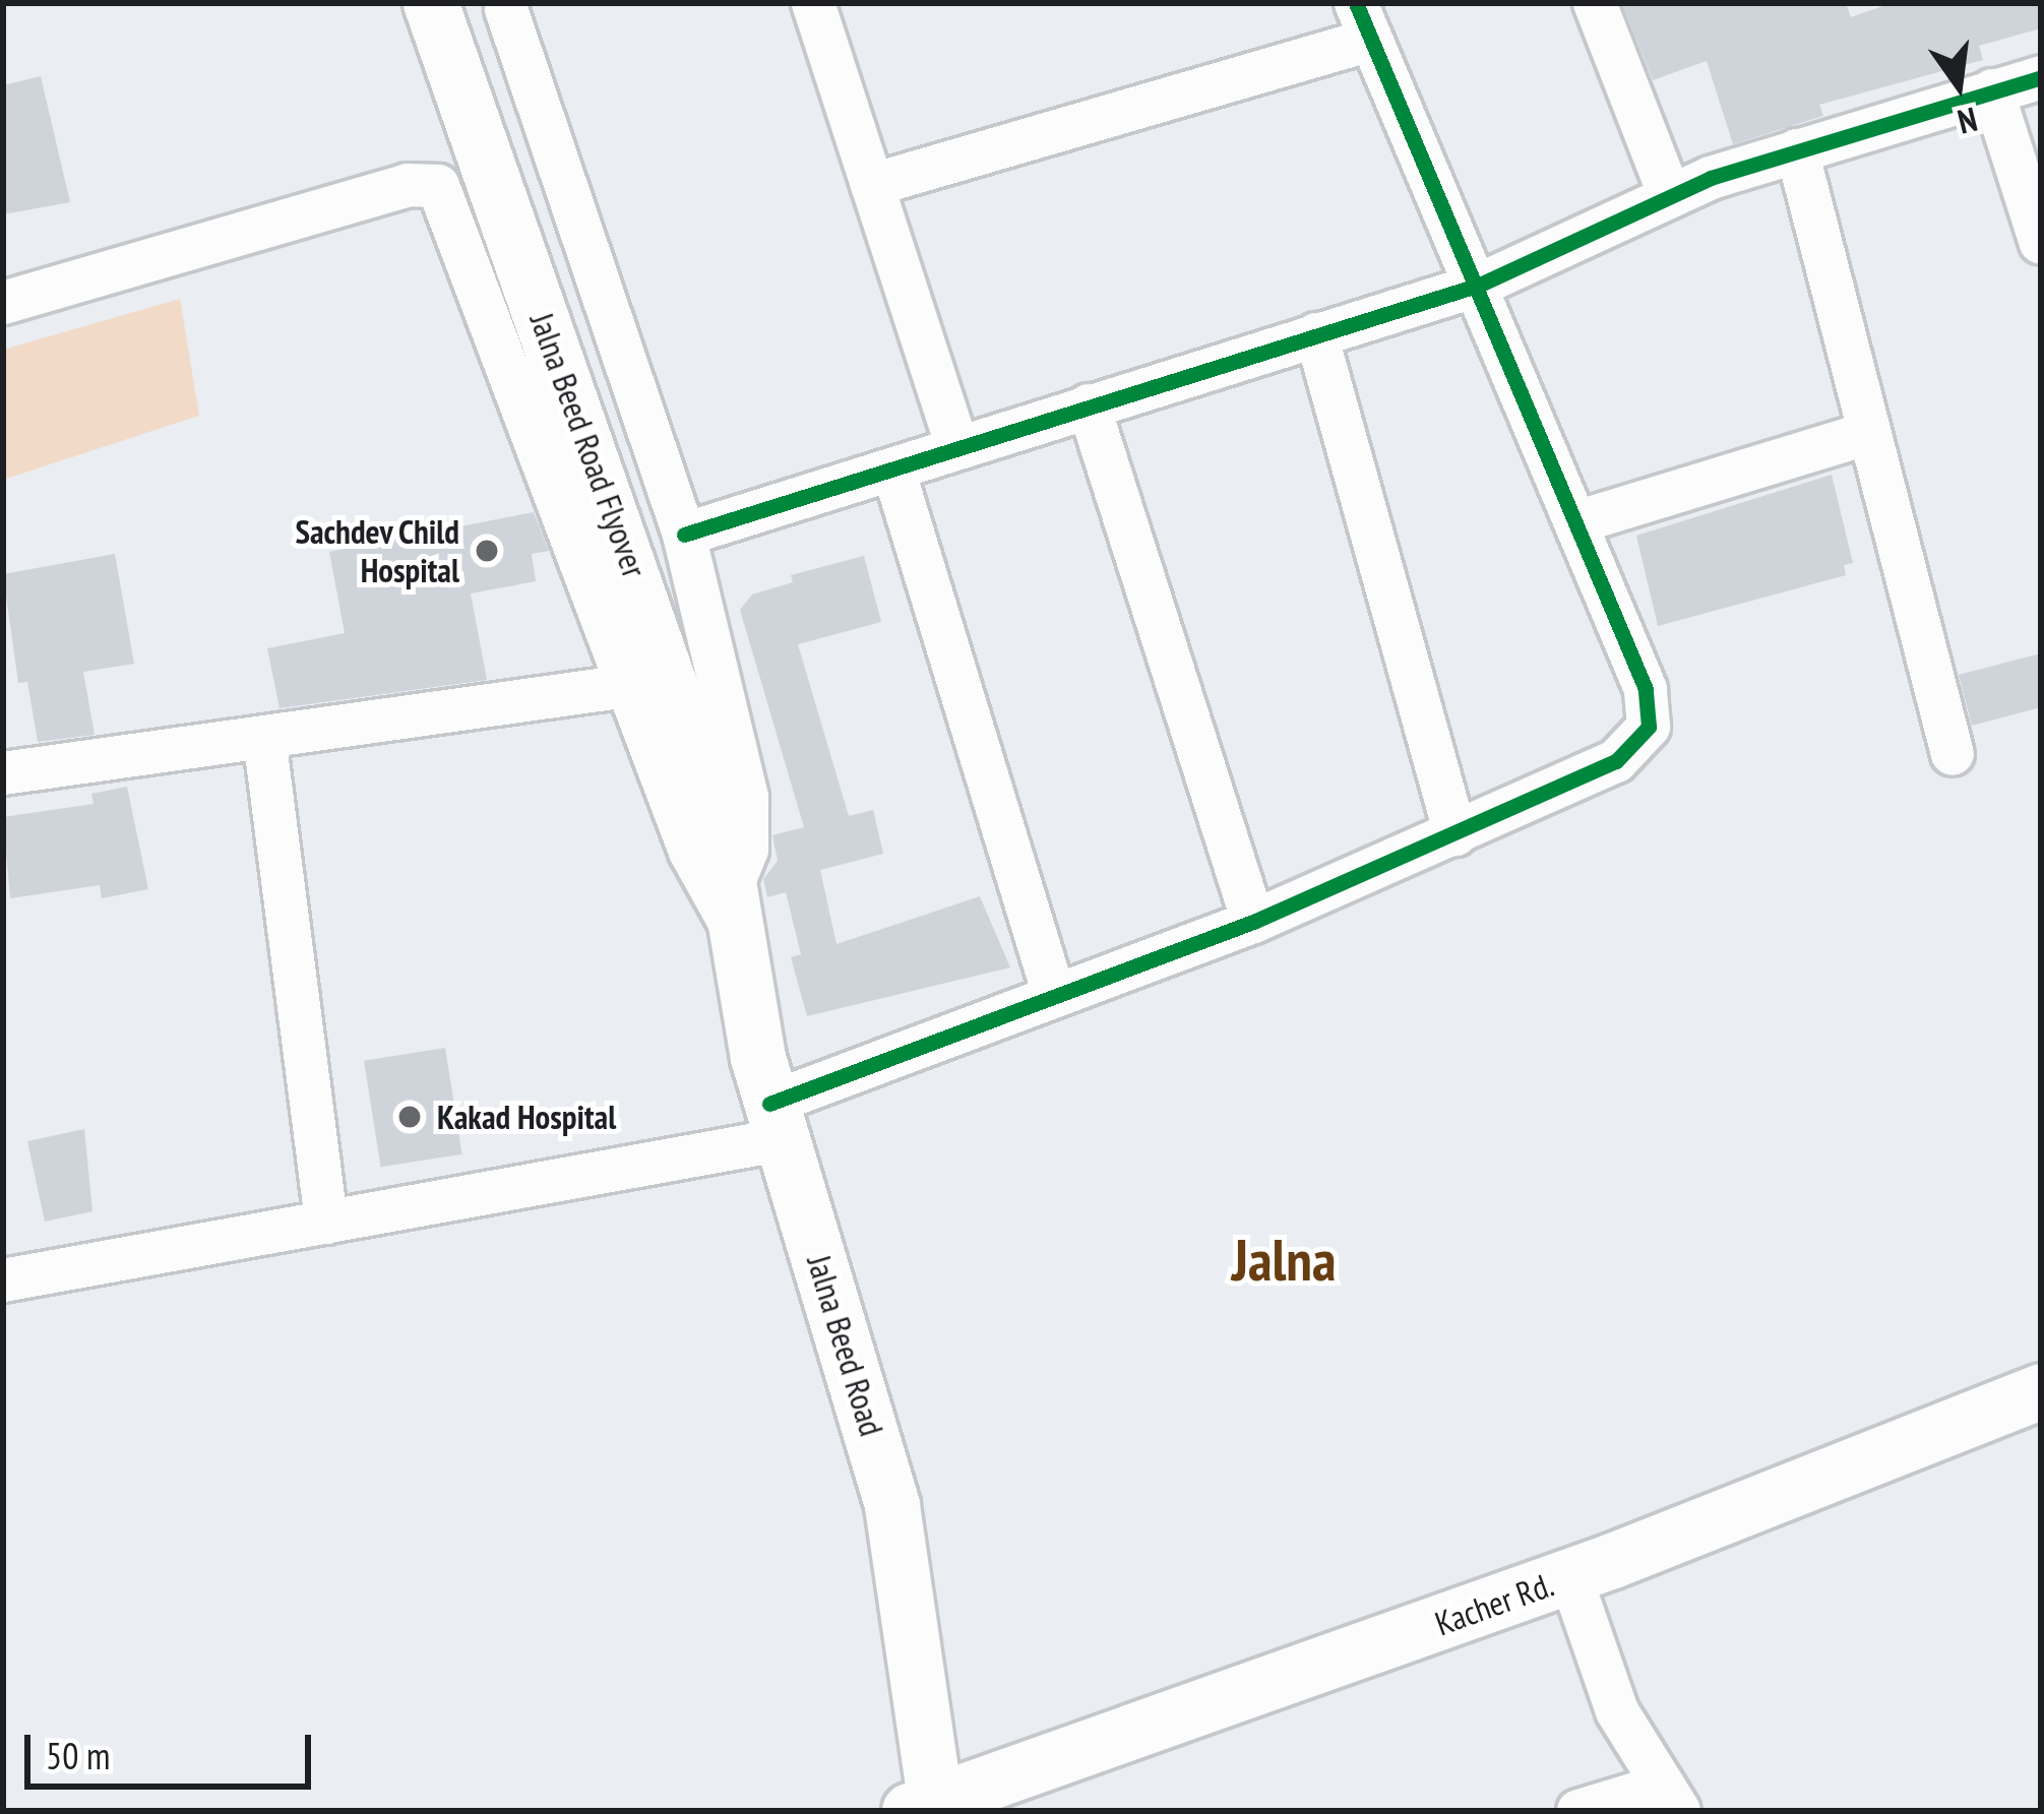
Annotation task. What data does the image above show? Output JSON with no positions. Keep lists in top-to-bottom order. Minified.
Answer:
{"streets":{"main road":["Jalna Beed Road Flyover","Jalna Beed Road","Kacher Rd."]},"crossings":[["Jalna Beed Road Flyover","Jalna Beed Road"],["Jalna Beed Road","Kacher Rd."]],"districts":["Jalna"],"places":["Sachdev Child Hospital","Kakad Hospital"],"scale_bar":"50 m","north":"bottom"}
